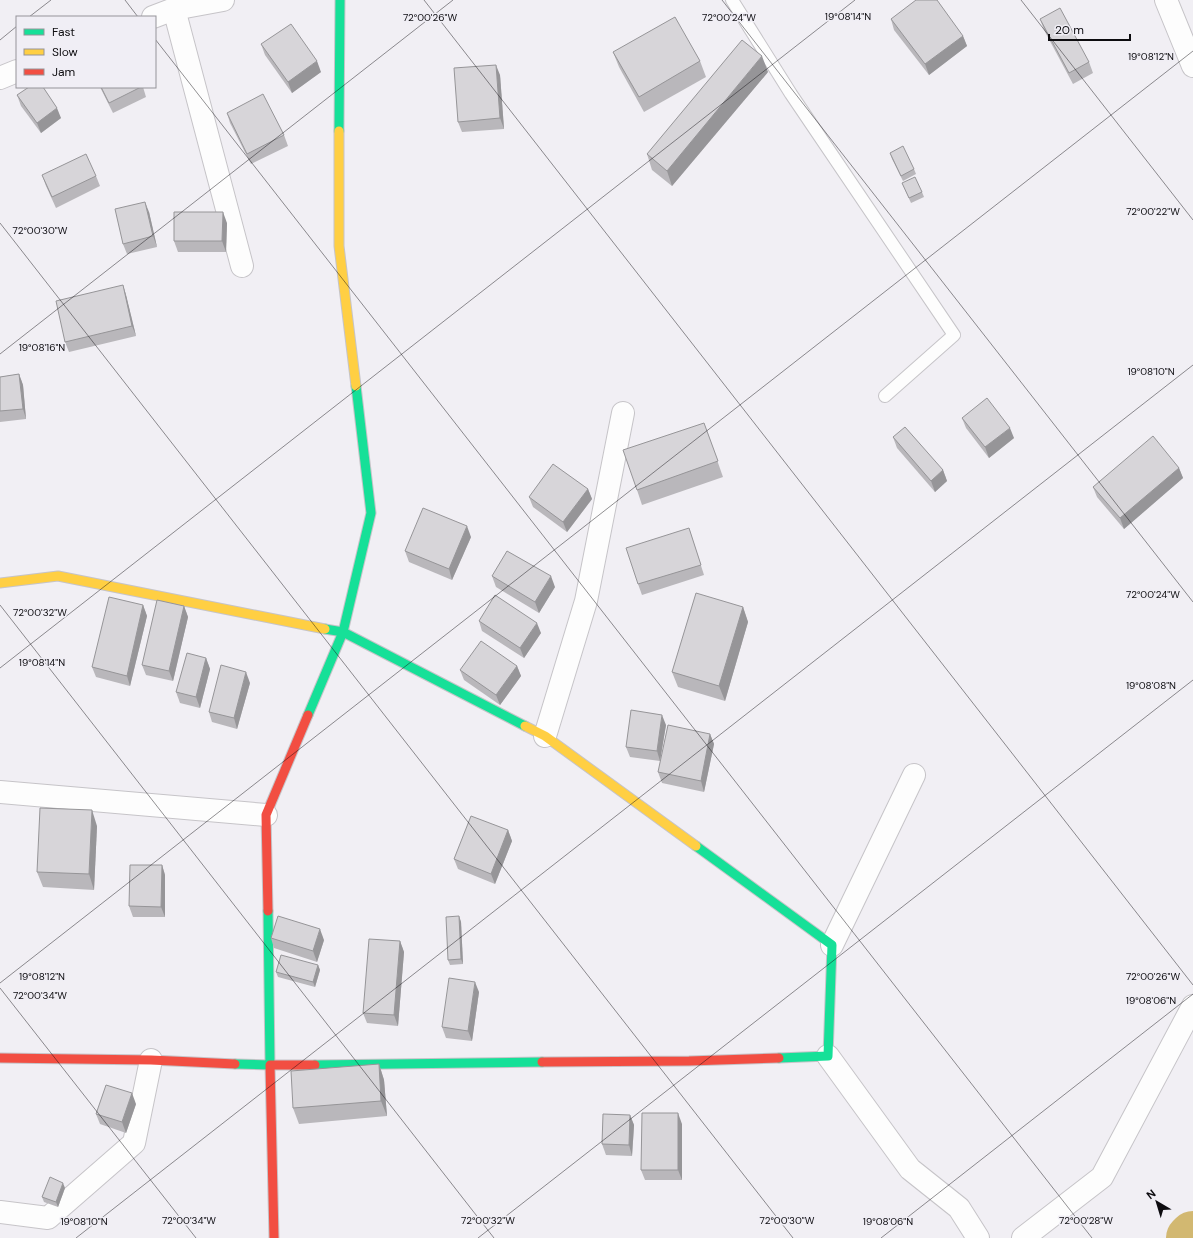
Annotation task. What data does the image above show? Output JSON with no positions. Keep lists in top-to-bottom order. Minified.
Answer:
{"legend":["Fast","Slow","Jam"],"scale_bar":"20 m","north":"top left","coordinates":["19°08'14\"N","72°00'26\"W","72°00'24\"W","19°08'12\"N","72°00'22\"W","72°00'30\"W","19°08'16\"N","19°08'10\"N","72°00'32\"W","19°08'08\"N","72°00'34\"W","19°08'06\"N","72°00'28\"W"]}
